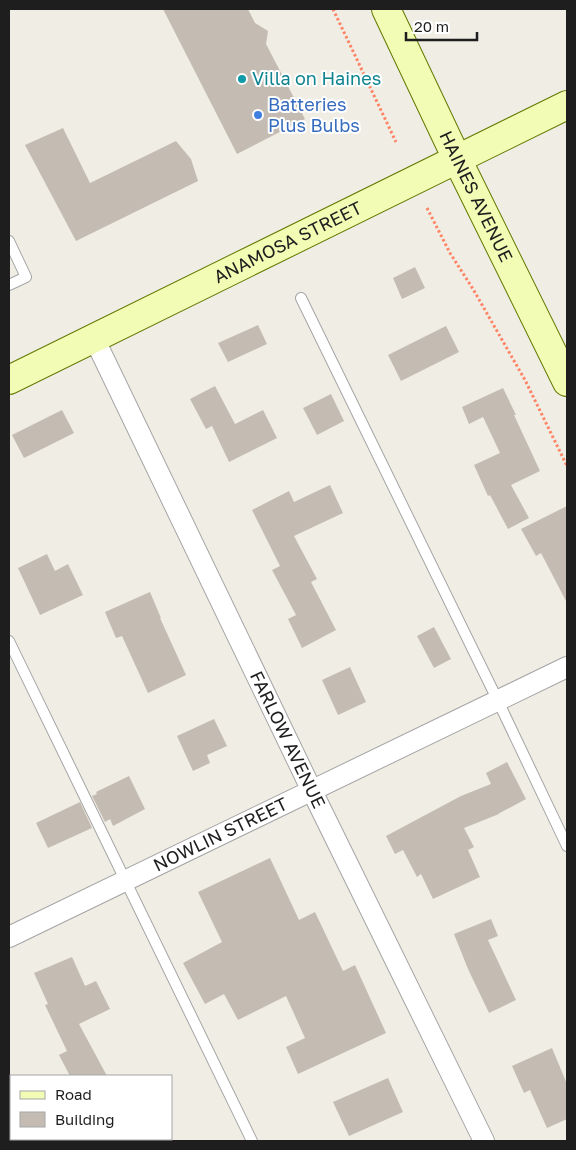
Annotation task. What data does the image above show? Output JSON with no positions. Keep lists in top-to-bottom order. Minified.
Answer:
{"streets":{"main road":["HAINES AVENUE","ANAMOSA STREET"],"street":["FARLOW AVENUE","NOWLIN STREET"]},"crossings":[["HAINES AVENUE","ANAMOSA STREET"],["ANAMOSA STREET","FARLOW AVENUE"],["FARLOW AVENUE","NOWLIN STREET"]],"places":["Villa on Haines","Batteries Plus Bulbs"],"legend":["Road","Building"],"scale_bar":"20 m"}
